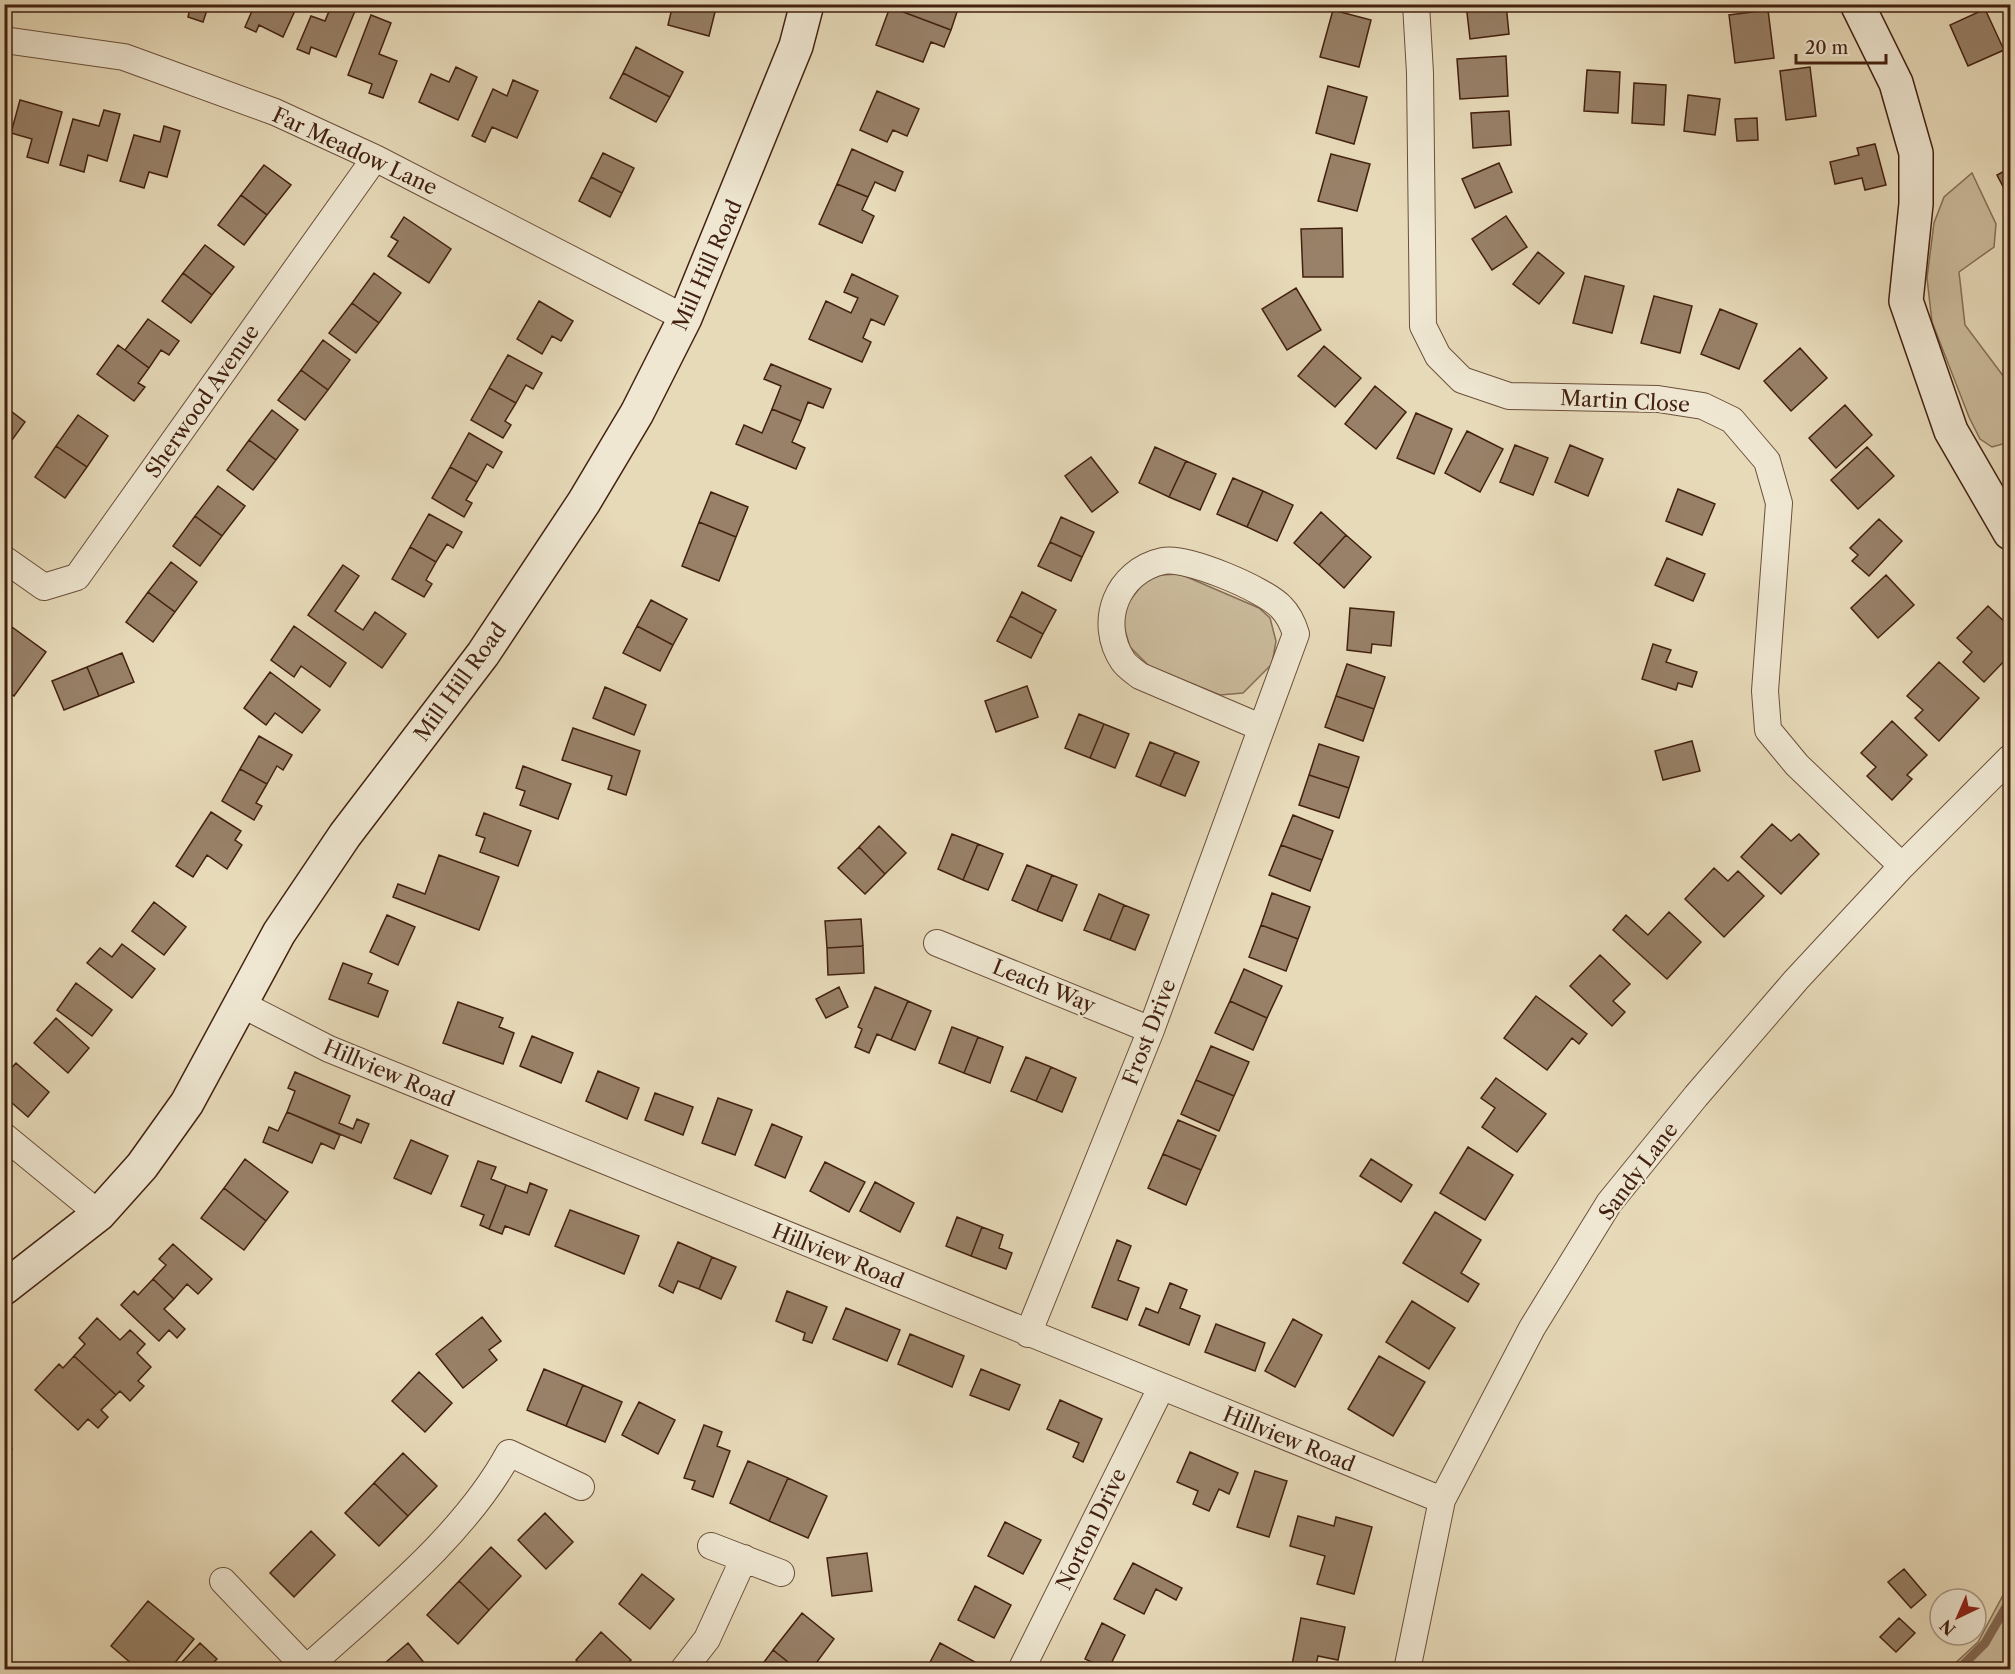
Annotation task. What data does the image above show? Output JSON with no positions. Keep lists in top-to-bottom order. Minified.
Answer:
{"streets":{"street":["Far Meadow Lane","Mill Hill Road","Sherwood Avenue","Martin Close","Leach Way","Frost Drive","Hillview Road","Sandy Lane","Norton Drive"]},"crossings":[["Far Meadow Lane","Mill Hill Road"],["Far Meadow Lane","Sherwood Avenue"],["Mill Hill Road","Hillview Road"],["Martin Close","Sandy Lane"],["Leach Way","Frost Drive"],["Frost Drive","Hillview Road"],["Hillview Road","Sandy Lane"],["Hillview Road","Norton Drive"]],"scale_bar":"20 m","north":"bottom left"}
